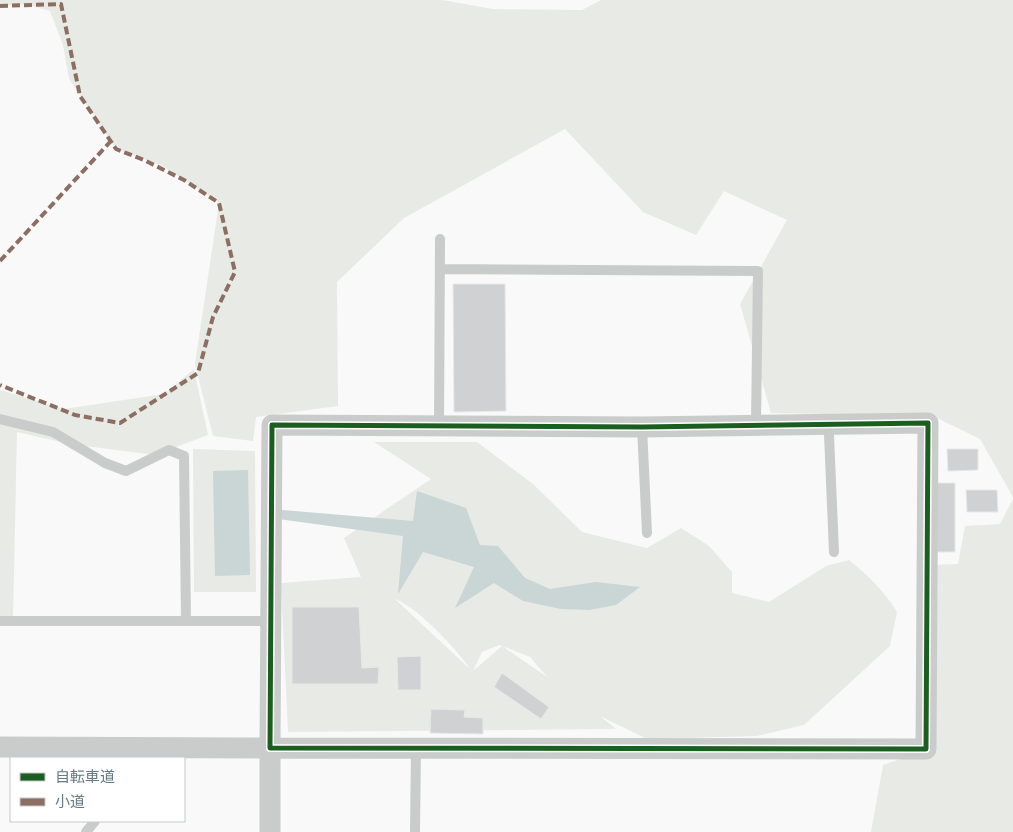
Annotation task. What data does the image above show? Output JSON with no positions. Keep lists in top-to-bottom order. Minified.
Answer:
{"legend":["自転車道","小道"]}
